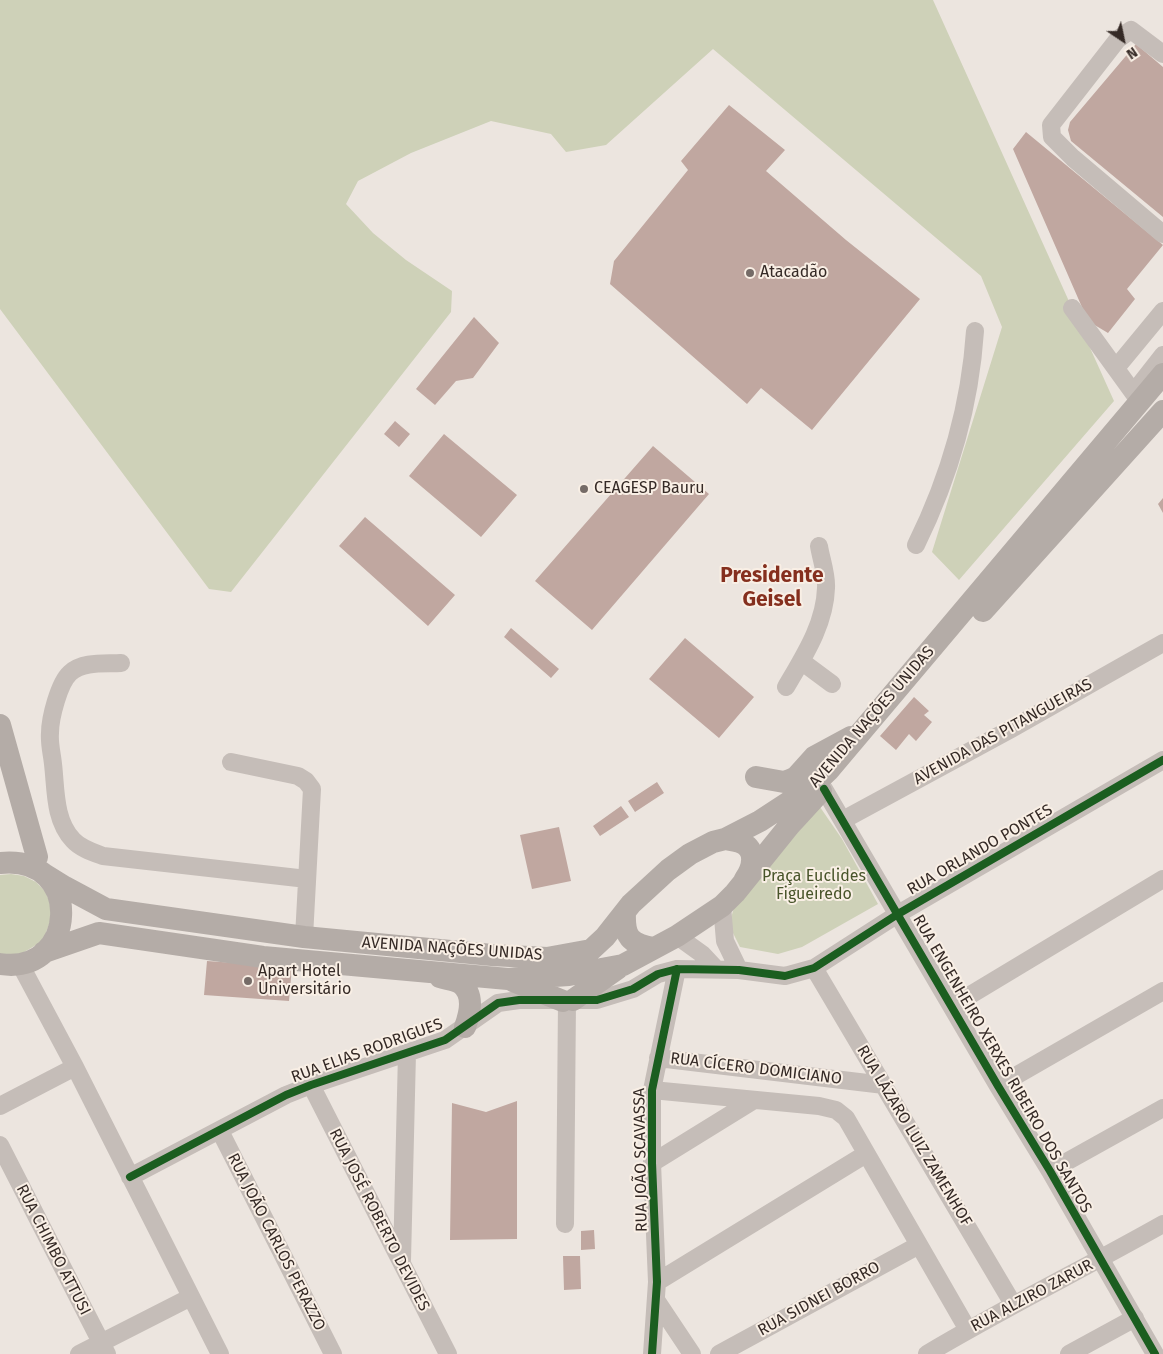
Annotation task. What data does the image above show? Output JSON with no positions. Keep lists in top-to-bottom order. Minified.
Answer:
{"streets":{"main road":["AVENIDA NAÇÕES UNIDAS"],"street":["AVENIDA DAS PITANGUEIRAS","RUA ORLANDO PONTES","RUA ELIAS RODRIGUES","RUA ENGENHEIRO XERXES RIBEIRO DOS SANTOS","RUA CÍCERO DOMICIANO","RUA LÁZARO LUIZ ZAMENHOF","RUA JOÃO SCAVASSA","RUA JOSÉ ROBERTO DEVIDES","RUA JOÃO CARLOS PERAZZO","RUA CHIMBO ATTUSI","RUA ALZIRO ZARUR","RUA SIDNEI BORRO"]},"crossings":[["AVENIDA NAÇÕES UNIDAS","RUA ENGENHEIRO XERXES RIBEIRO DOS SANTOS"],["AVENIDA DAS PITANGUEIRAS","RUA ENGENHEIRO XERXES RIBEIRO DOS SANTOS"],["RUA ORLANDO PONTES","RUA ELIAS RODRIGUES"],["RUA ORLANDO PONTES","RUA ENGENHEIRO XERXES RIBEIRO DOS SANTOS"],["RUA ORLANDO PONTES","RUA LÁZARO LUIZ ZAMENHOF"],["RUA ORLANDO PONTES","RUA JOÃO SCAVASSA"],["RUA ELIAS RODRIGUES","RUA JOÃO SCAVASSA"],["RUA ELIAS RODRIGUES","RUA JOSÉ ROBERTO DEVIDES"],["RUA ELIAS RODRIGUES","RUA JOÃO CARLOS PERAZZO"],["RUA ENGENHEIRO XERXES RIBEIRO DOS SANTOS","RUA ALZIRO ZARUR"],["RUA CÍCERO DOMICIANO","RUA LÁZARO LUIZ ZAMENHOF"],["RUA CÍCERO DOMICIANO","RUA JOÃO SCAVASSA"],["RUA LÁZARO LUIZ ZAMENHOF","RUA ALZIRO ZARUR"]],"districts":["Presidente Geisel"],"parks":["Praça Euclides Figueiredo"],"places":["Atacadão","CEAGESP Bauru","Apart Hotel Universitário"],"north":"bottom right"}
